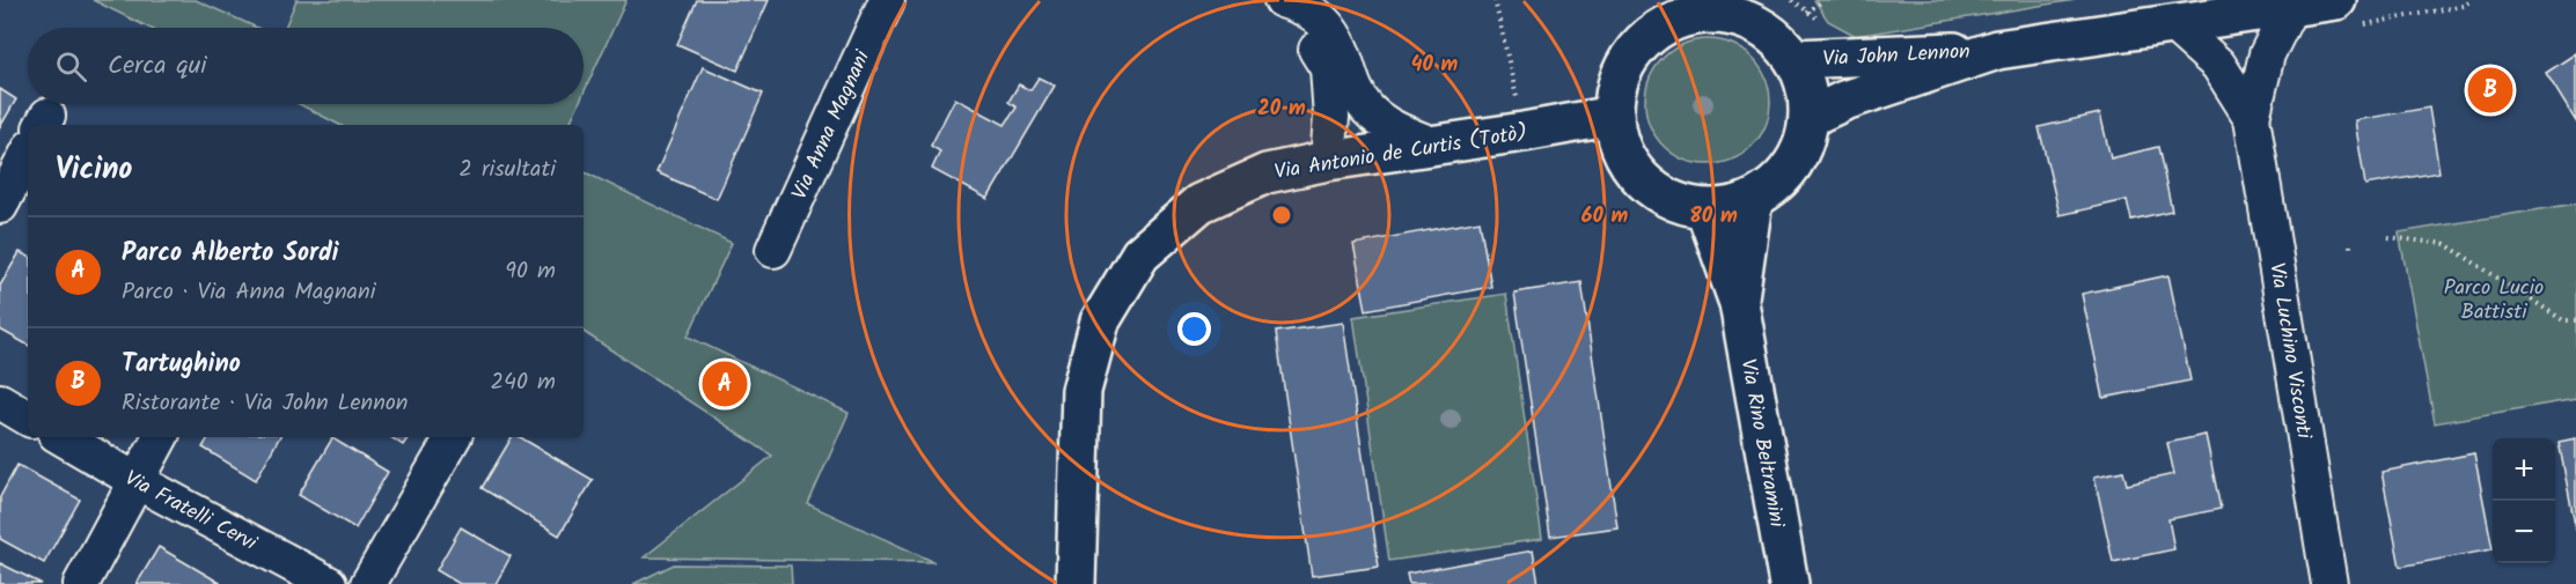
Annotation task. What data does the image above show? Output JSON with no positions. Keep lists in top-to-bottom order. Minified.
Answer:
{"streets":{"street":["Via John Lennon","Via Anna Magnani","Via Antonio de Curtis (Totò)","Via Luchino Visconti","Via Rino Beltramini","Via Fratelli Cervi"]},"crossings":[["Via John Lennon","Via Antonio de Curtis (Totò)"],["Via John Lennon","Via Luchino Visconti"],["Via John Lennon","Via Rino Beltramini"],["Via Antonio de Curtis (Totò)","Via Rino Beltramini"]],"parks":["Parco Lucio Battisti"],"page":{"search":"Cerca qui","pins":["B","A"],"heading":["Vicino","2 risultati"],"list":[{"mark":"A","name":"Parco Alberto Sordi","note":"Parco · Via Anna Magnani","value":"90 m"},{"mark":"B","name":"Tartughino","note":"Ristorante · Via John Lennon","value":"240 m"}],"map_buttons":["+","−"]},"rings":["40 m","20 m","60 m","80 m"]}
